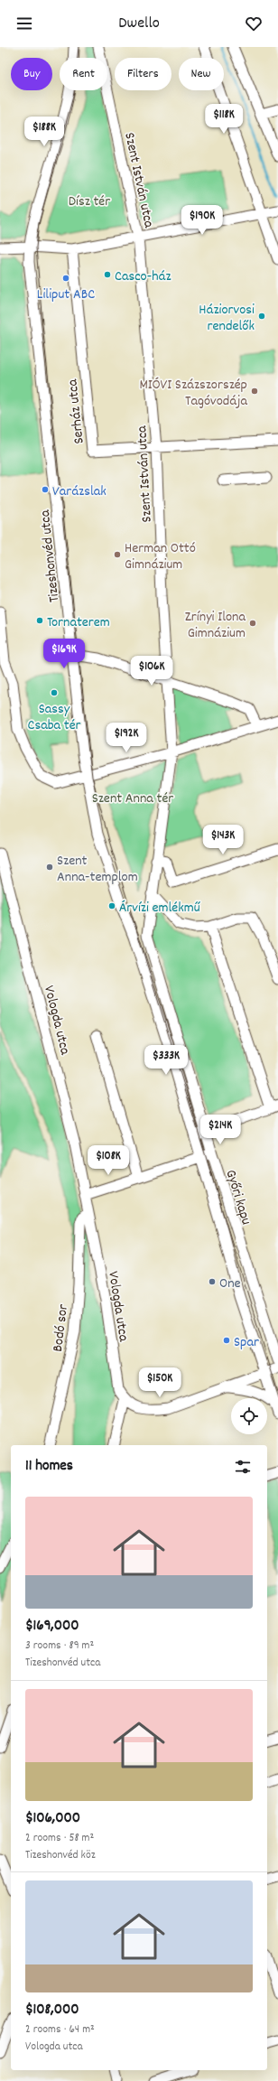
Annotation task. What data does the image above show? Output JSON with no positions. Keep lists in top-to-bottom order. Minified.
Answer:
{"streets":{"street":["Szent István utca","Serház utca","Tizeshonvéd utca","Vologda utca","Győri kapu","Bodó sor"]},"crossings":[["Szent István utca","Serház utca"],["Tizeshonvéd utca","Győri kapu"],["Vologda utca","Bodó sor"]],"parks":["Dísz tér","Szent Anna tér"],"places":["Casco-ház","Liliput ABC","Háziorvosi rendelők","MIÓVI Százszorszép Tagóvodája","Varázslak","Herman Ottó Gimnázium","Tornaterem","Zrínyi Ilona Gimnázium","Sassy Csaba tér","Szent Anna-templom","Árvízi emlékmű","One","Spar"],"page":{"header":"Dwello","chip":["Buy","Rent","Filters","New"],"price":["$118K","$188K","$190K","$169K","$106K","$192K","$143K","$333K","$214K","$108K","$150K"],"heading":"11 homes","list":[{"name":"$169,000","note":"3 rooms · 89 m² · Tizeshonvéd utca"},{"name":"$106,000","note":"2 rooms · 58 m² · Tizeshonvéd köz"},{"name":"$108,000","note":"2 rooms · 64 m² · Vologda utca"}]}}
